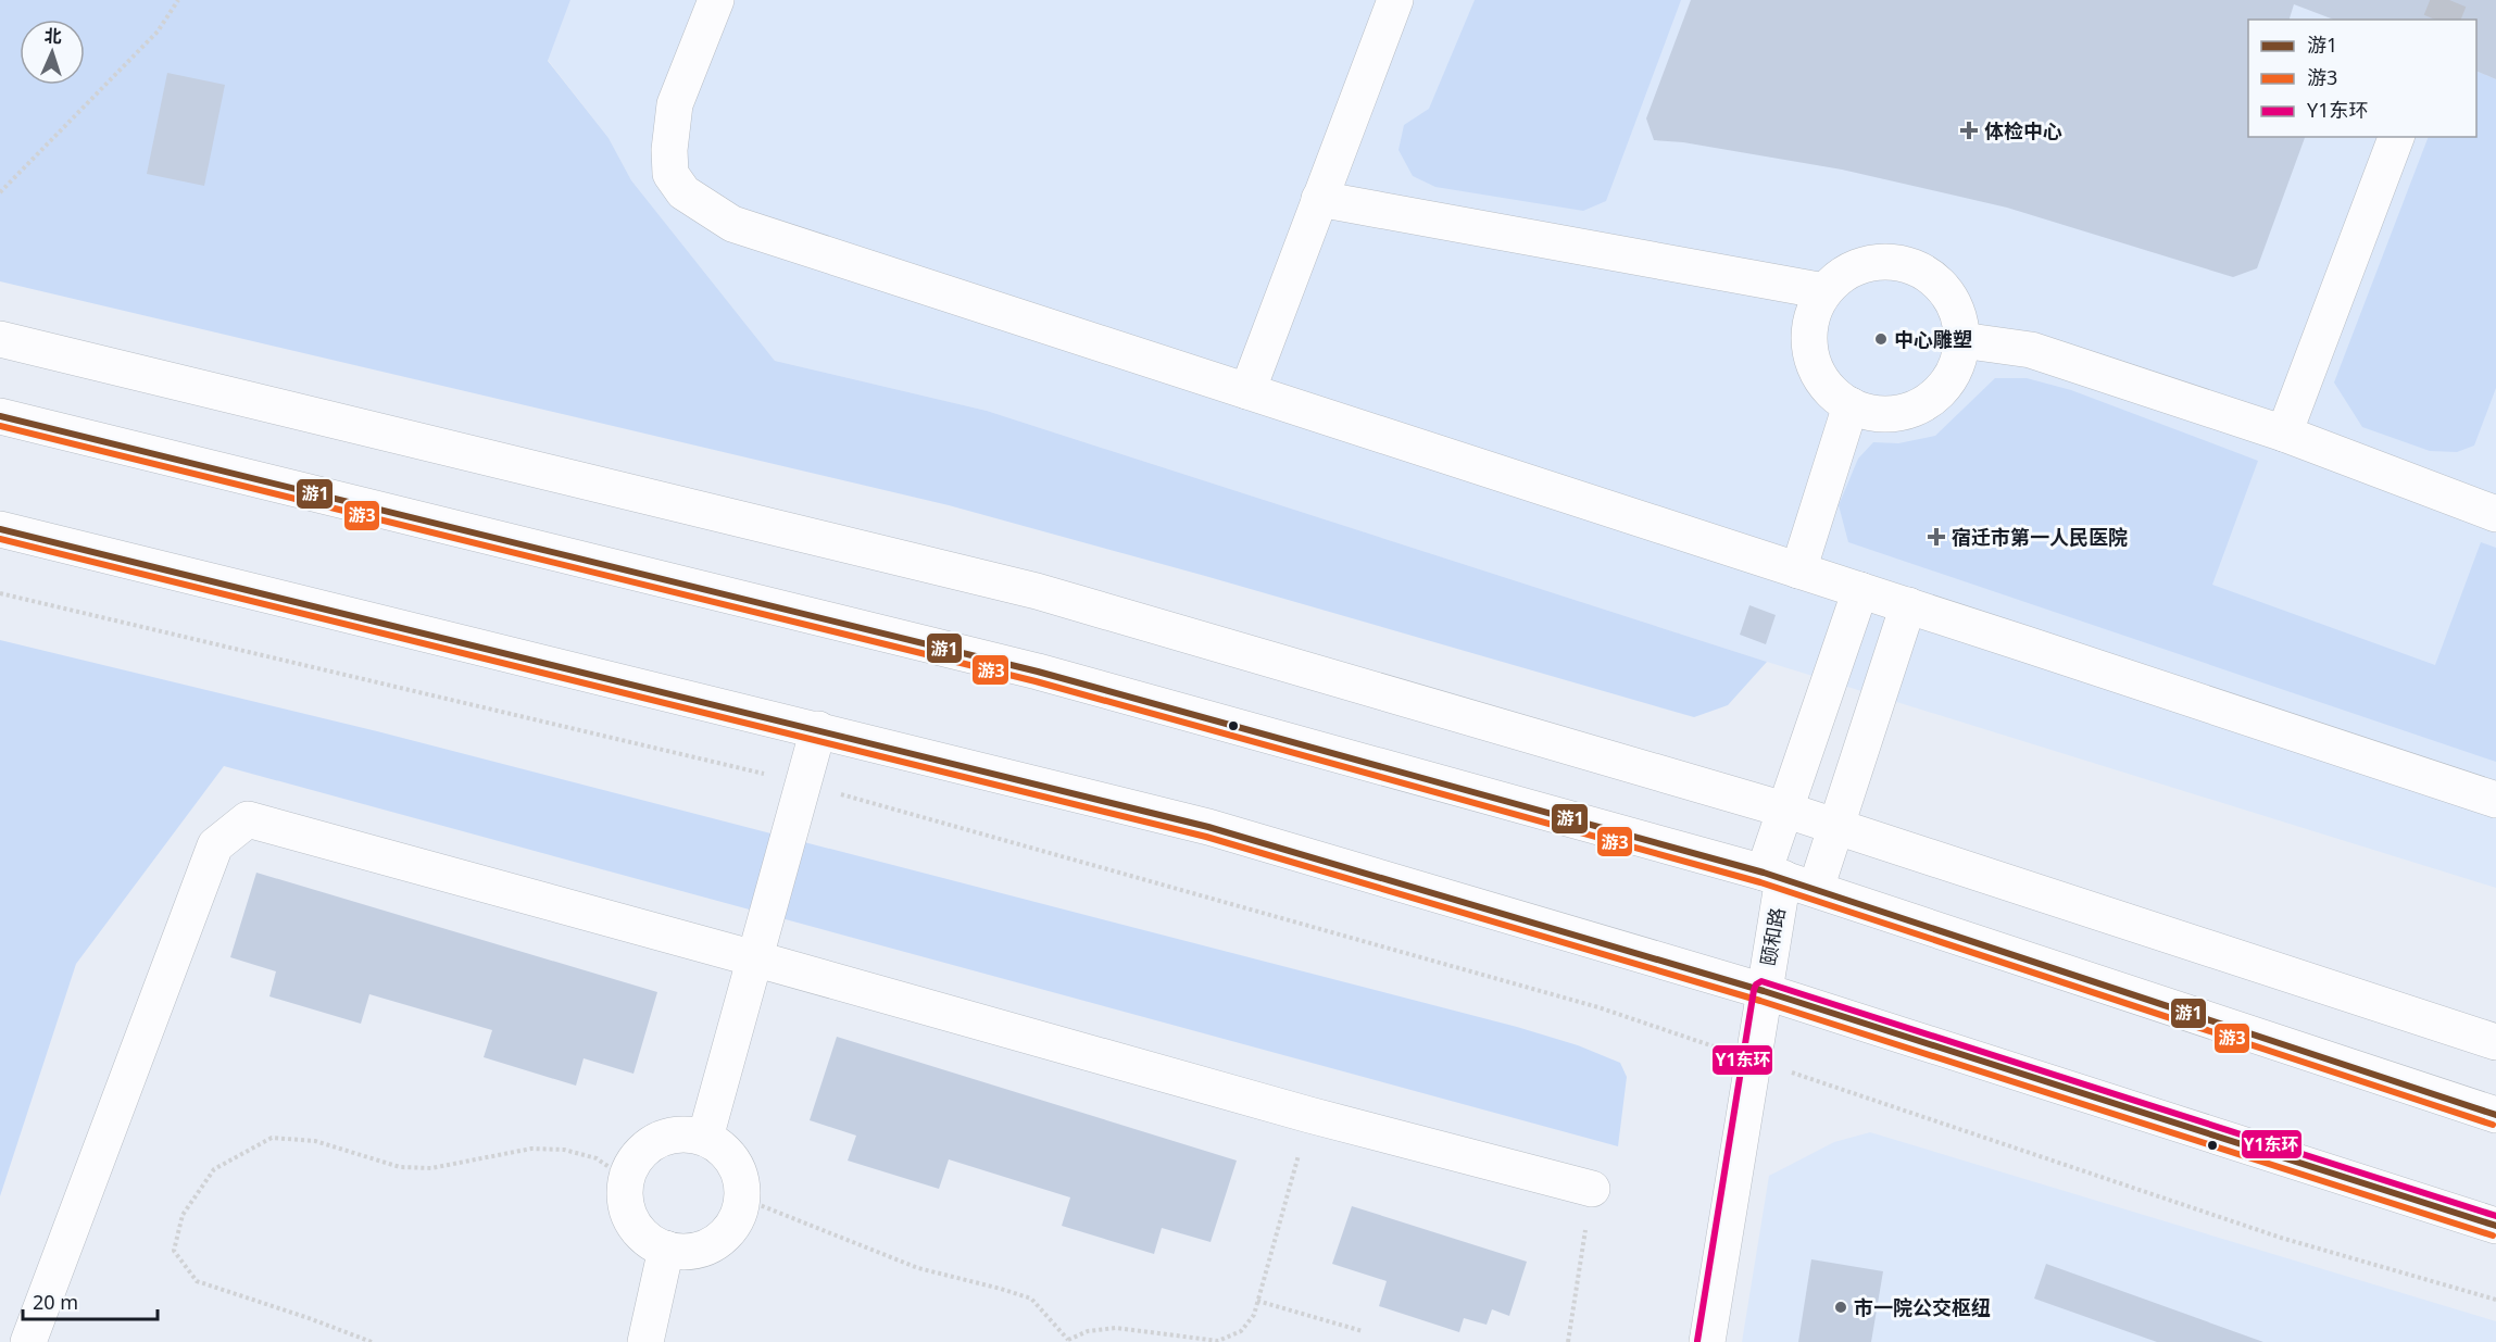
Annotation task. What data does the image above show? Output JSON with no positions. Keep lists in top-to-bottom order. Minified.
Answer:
{"streets":{"main road":["颐和路"]},"places":{"health":["体检中心","宿迁市第一人民医院"],"other":["中心雕塑","市一院公交枢纽"]},"lines":["transit line 游1","transit line 游3","transit line Y1东环"],"legend":["游1","游3","Y1东环"],"scale_bar":"20 m","north":"top"}
